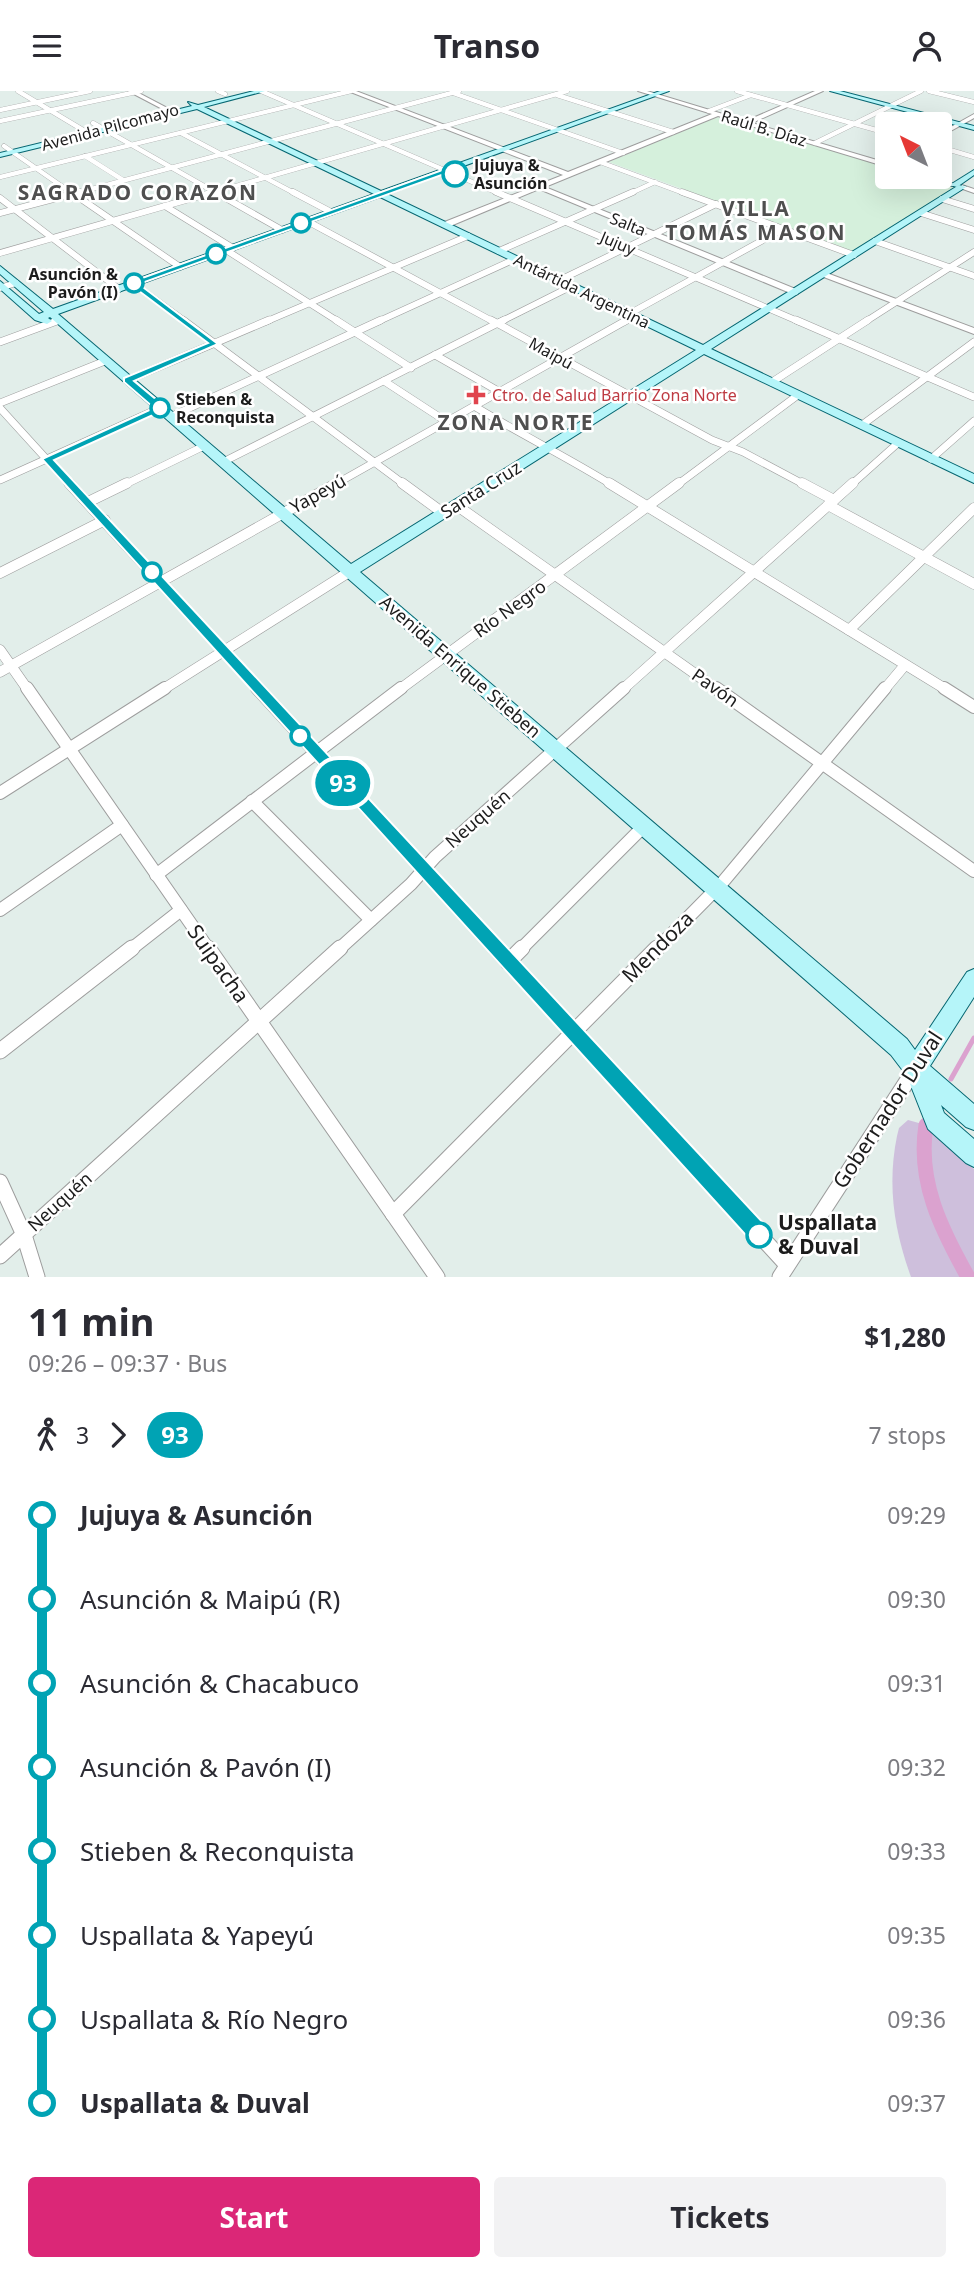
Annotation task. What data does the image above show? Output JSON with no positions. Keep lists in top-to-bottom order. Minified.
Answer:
{"streets":{"main road":["Avenida Pilcomayo","Antártida Argentina","Santa Cruz","Avenida Enrique Stieben","Gobernador Duval"],"street":["Raúl B. Díaz","Salta","Jujuy","Maipú","Yapeyú","Río Negro","Pavón","Neuquén","Mendoza","Suipacha"]},"crossings":[["Avenida Pilcomayo","Jujuy"],["Avenida Pilcomayo","Antártida Argentina"],["Salta","Santa Cruz"],["Salta","Yapeyú"],["Jujuy","Santa Cruz"],["Jujuy","Yapeyú"],["Antártida Argentina","Santa Cruz"],["Antártida Argentina","Yapeyú"],["Antártida Argentina","Río Negro"],["Antártida Argentina","Neuquén"],["Maipú","Santa Cruz"],["Maipú","Yapeyú"],["Maipú","Río Negro"],["Maipú","Neuquén"],["Santa Cruz","Avenida Enrique Stieben"],["Santa Cruz","Pavón"],["Santa Cruz","Suipacha"],["Yapeyú","Avenida Enrique Stieben"],["Yapeyú","Suipacha"],["Río Negro","Avenida Enrique Stieben"],["Río Negro","Pavón"],["Río Negro","Suipacha"],["Avenida Enrique Stieben","Neuquén"],["Avenida Enrique Stieben","Mendoza"],["Avenida Enrique Stieben","Gobernador Duval"],["Pavón","Neuquén"],["Pavón","Mendoza"],["Neuquén","Suipacha"],["Mendoza","Suipacha"]],"districts":["SAGRADO CORAZÓN","VILLA TOMÁS MASON","ZONA NORTE"],"places":{"other":["Jujuya & Asunción","Asunción & Pavón (I)","Stieben & Reconquista","Uspallata & Duval"],"health":["Ctro. de Salud Barrio Zona Norte"]},"lines":["bus line 93"],"north":"top left","page":{"header":"Transo","on_map":"93","heading":["11 min","09:26 – 09:37 · Bus","$1,280"],"legs":["3","93","7 stops"],"list":[{"name":"Jujuya & Asunción","value":"09:29"},{"name":"Asunción & Maipú (R)","value":"09:30"},{"name":"Asunción & Chacabuco","value":"09:31"},{"name":"Asunción & Pavón (I)","value":"09:32"},{"name":"Stieben & Reconquista","value":"09:33"},{"name":"Uspallata & Yapeyú","value":"09:35"},{"name":"Uspallata & Río Negro","value":"09:36"},{"name":"Uspallata & Duval","value":"09:37"}],"buttons":["Start","Tickets"]}}
